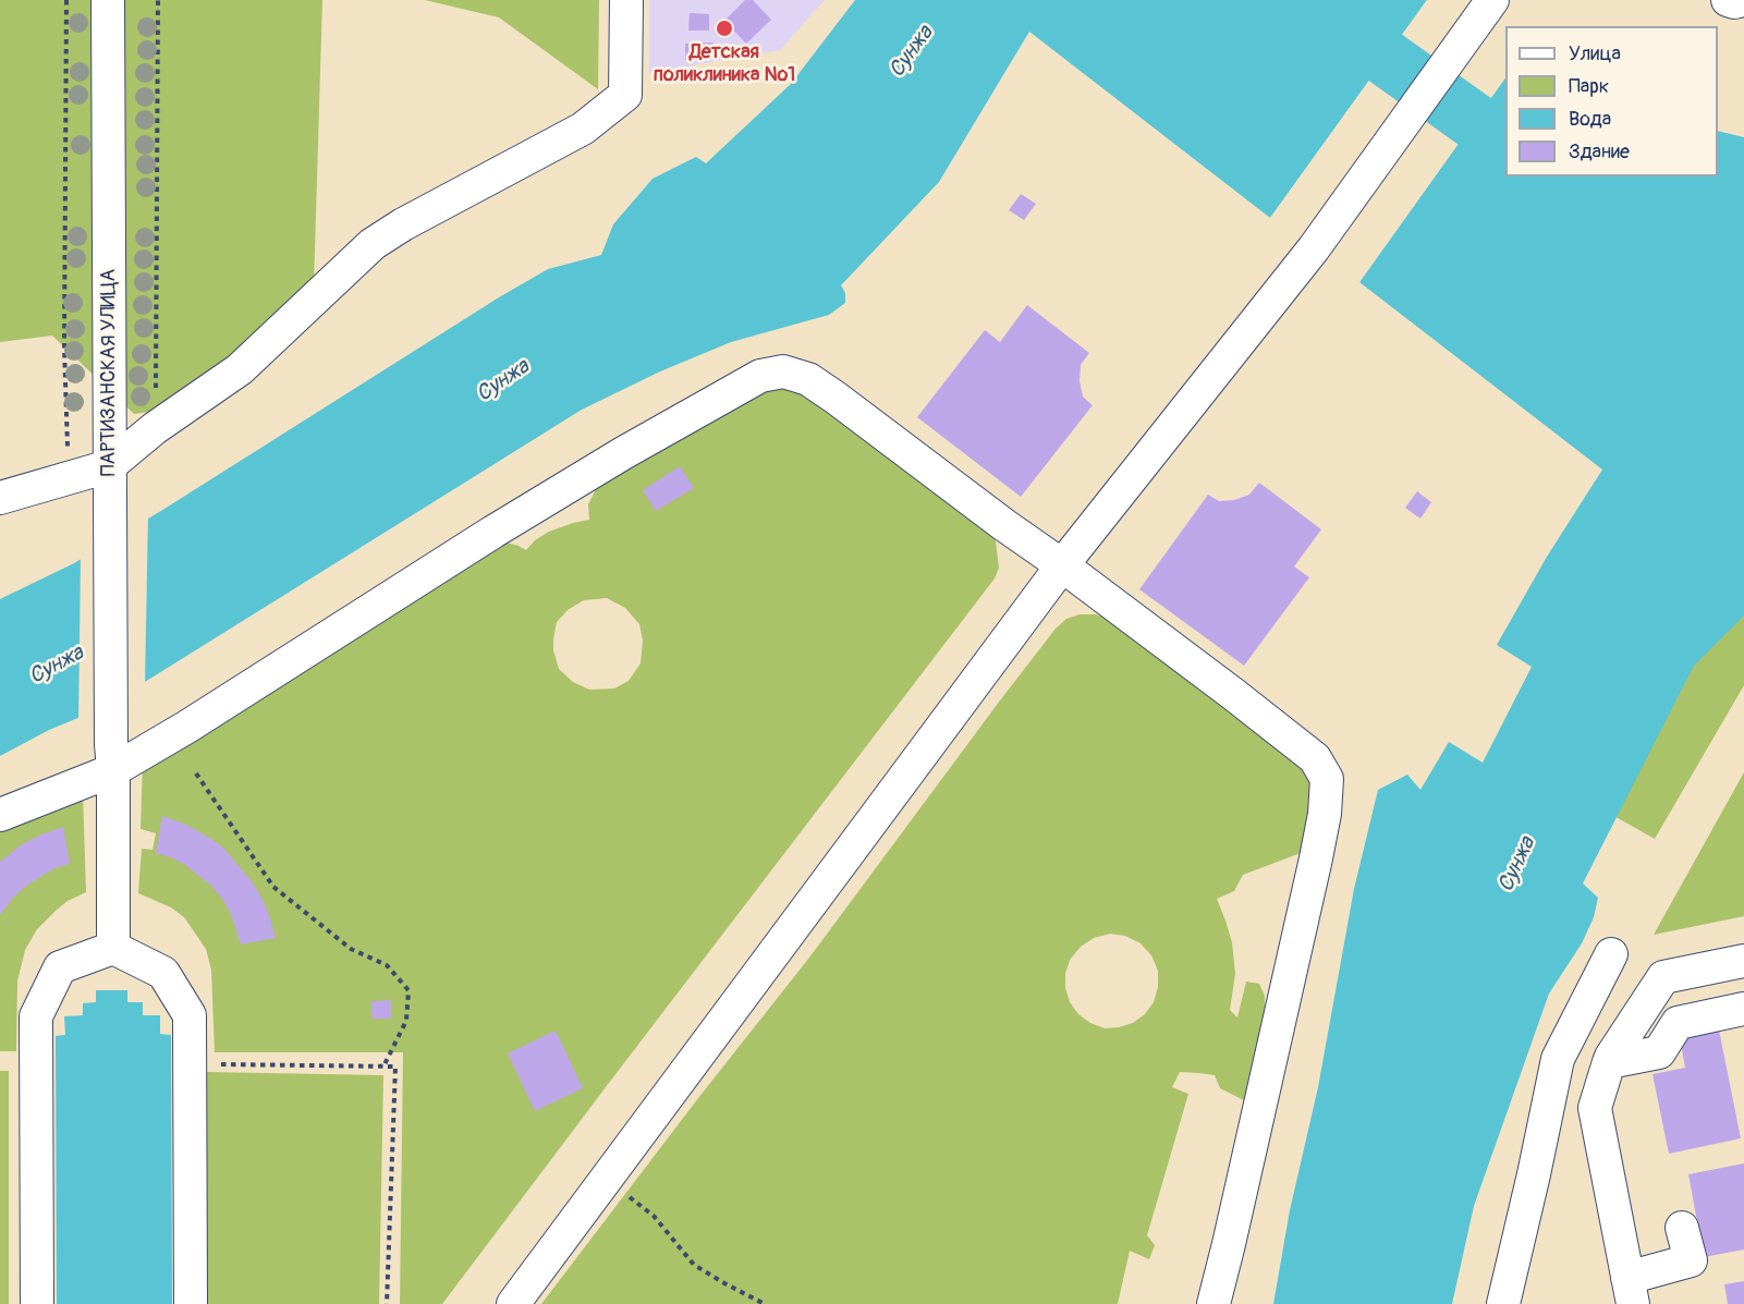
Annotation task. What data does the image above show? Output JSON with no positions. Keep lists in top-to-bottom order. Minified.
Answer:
{"streets":{"street":["ПАРТИЗАНСКАЯ УЛИЦА"]},"water":["Сунжа"],"places":["Детская поликлиника №1"],"legend":["Улица","Парк","Вода","Здание"]}
